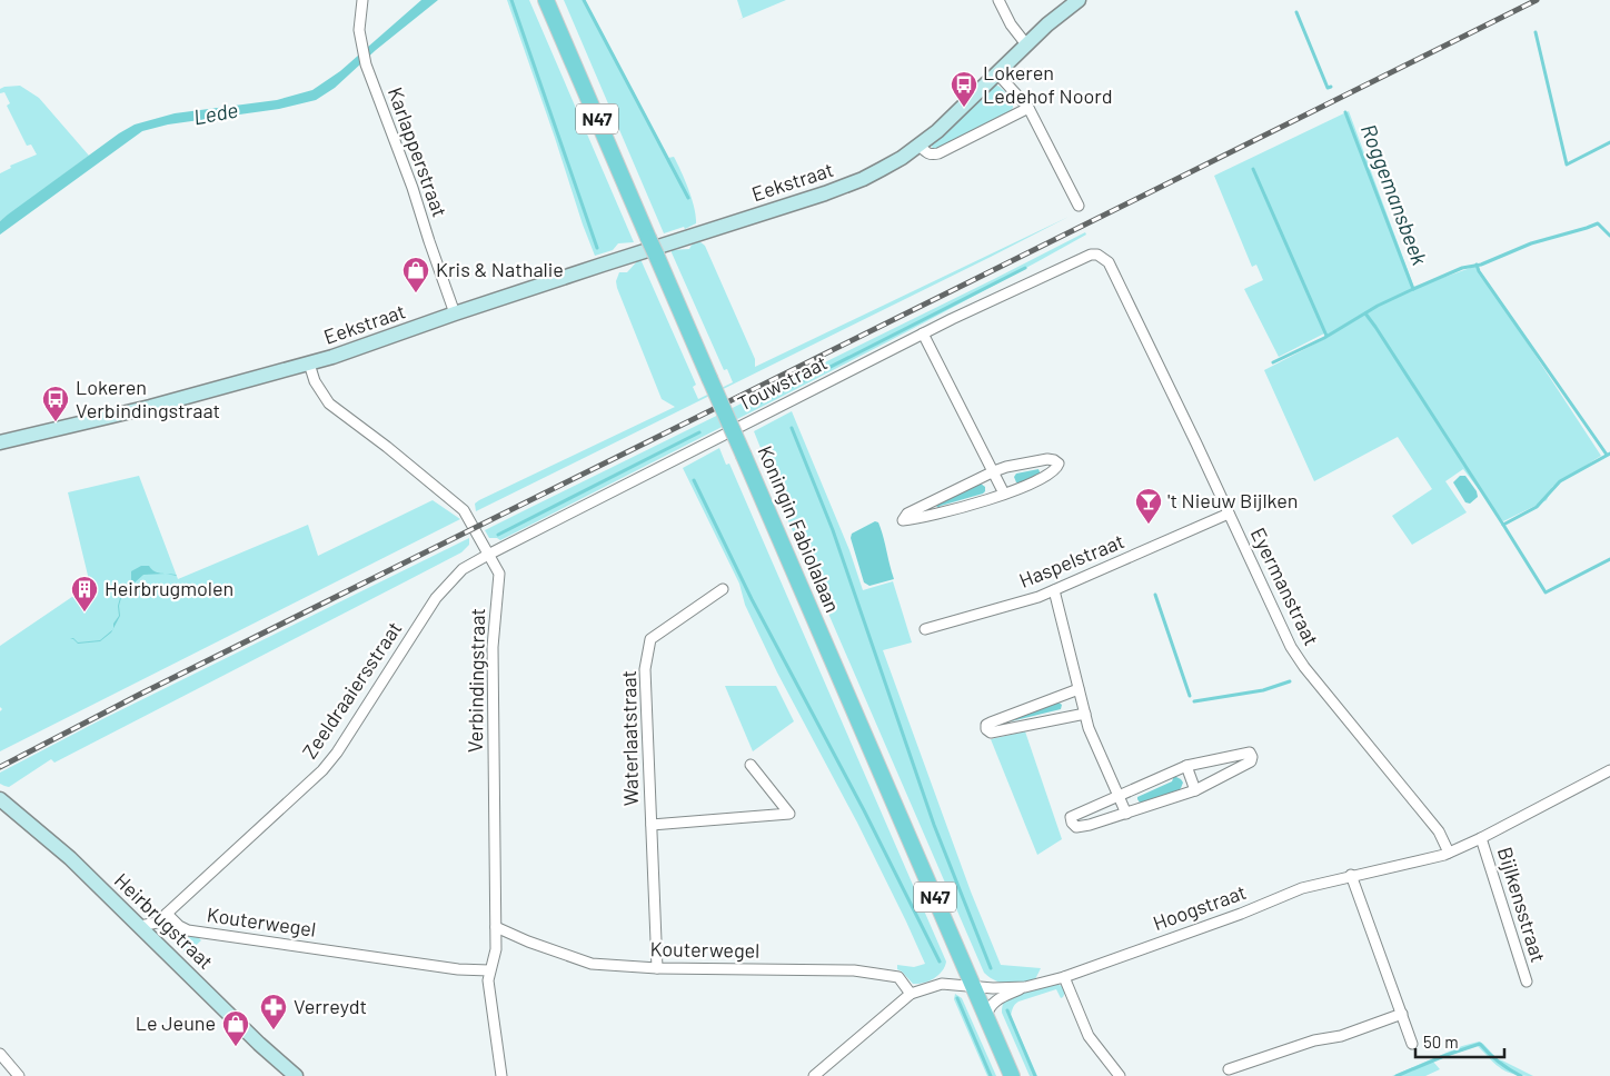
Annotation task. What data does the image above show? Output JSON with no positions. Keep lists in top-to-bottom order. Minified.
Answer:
{"streets":{"main road":["N47","Koningin Fabiolalaan"],"street":["Karlapperstraat","Eekstraat","Touwstraat","Haspelstraat","Eyermanstraat","Verbindingstraat","Zeeldraaiersstraat","Waterlaatstraat","Bijlkensstraat","Hoogstraat","Heirbrugstraat","Kouterwegel"]},"crossings":[["Karlapperstraat","Eekstraat"],["Eekstraat","Verbindingstraat"],["Touwstraat","Eyermanstraat"],["Touwstraat","Verbindingstraat"],["Touwstraat","Zeeldraaiersstraat"],["Koningin Fabiolalaan","Hoogstraat"],["Haspelstraat","Eyermanstraat"],["Eyermanstraat","Hoogstraat"],["Verbindingstraat","Zeeldraaiersstraat"],["Verbindingstraat","Kouterwegel"],["Zeeldraaiersstraat","Heirbrugstraat"],["Zeeldraaiersstraat","Kouterwegel"],["Waterlaatstraat","Kouterwegel"],["Bijlkensstraat","Hoogstraat"],["Hoogstraat","Kouterwegel"]],"water":["Lede","Roggemansbeek"],"places":{"bus stop":["Lokeren Ledehof Noord","Lokeren Verbindingstraat"],"shop":["Kris & Nathalie","Le Jeune"],"bar":["'t Nieuw Bijlken"],"building":["Heirbrugmolen"],"pharmacy":["Verreydt"]},"scale_bar":"50 m"}
